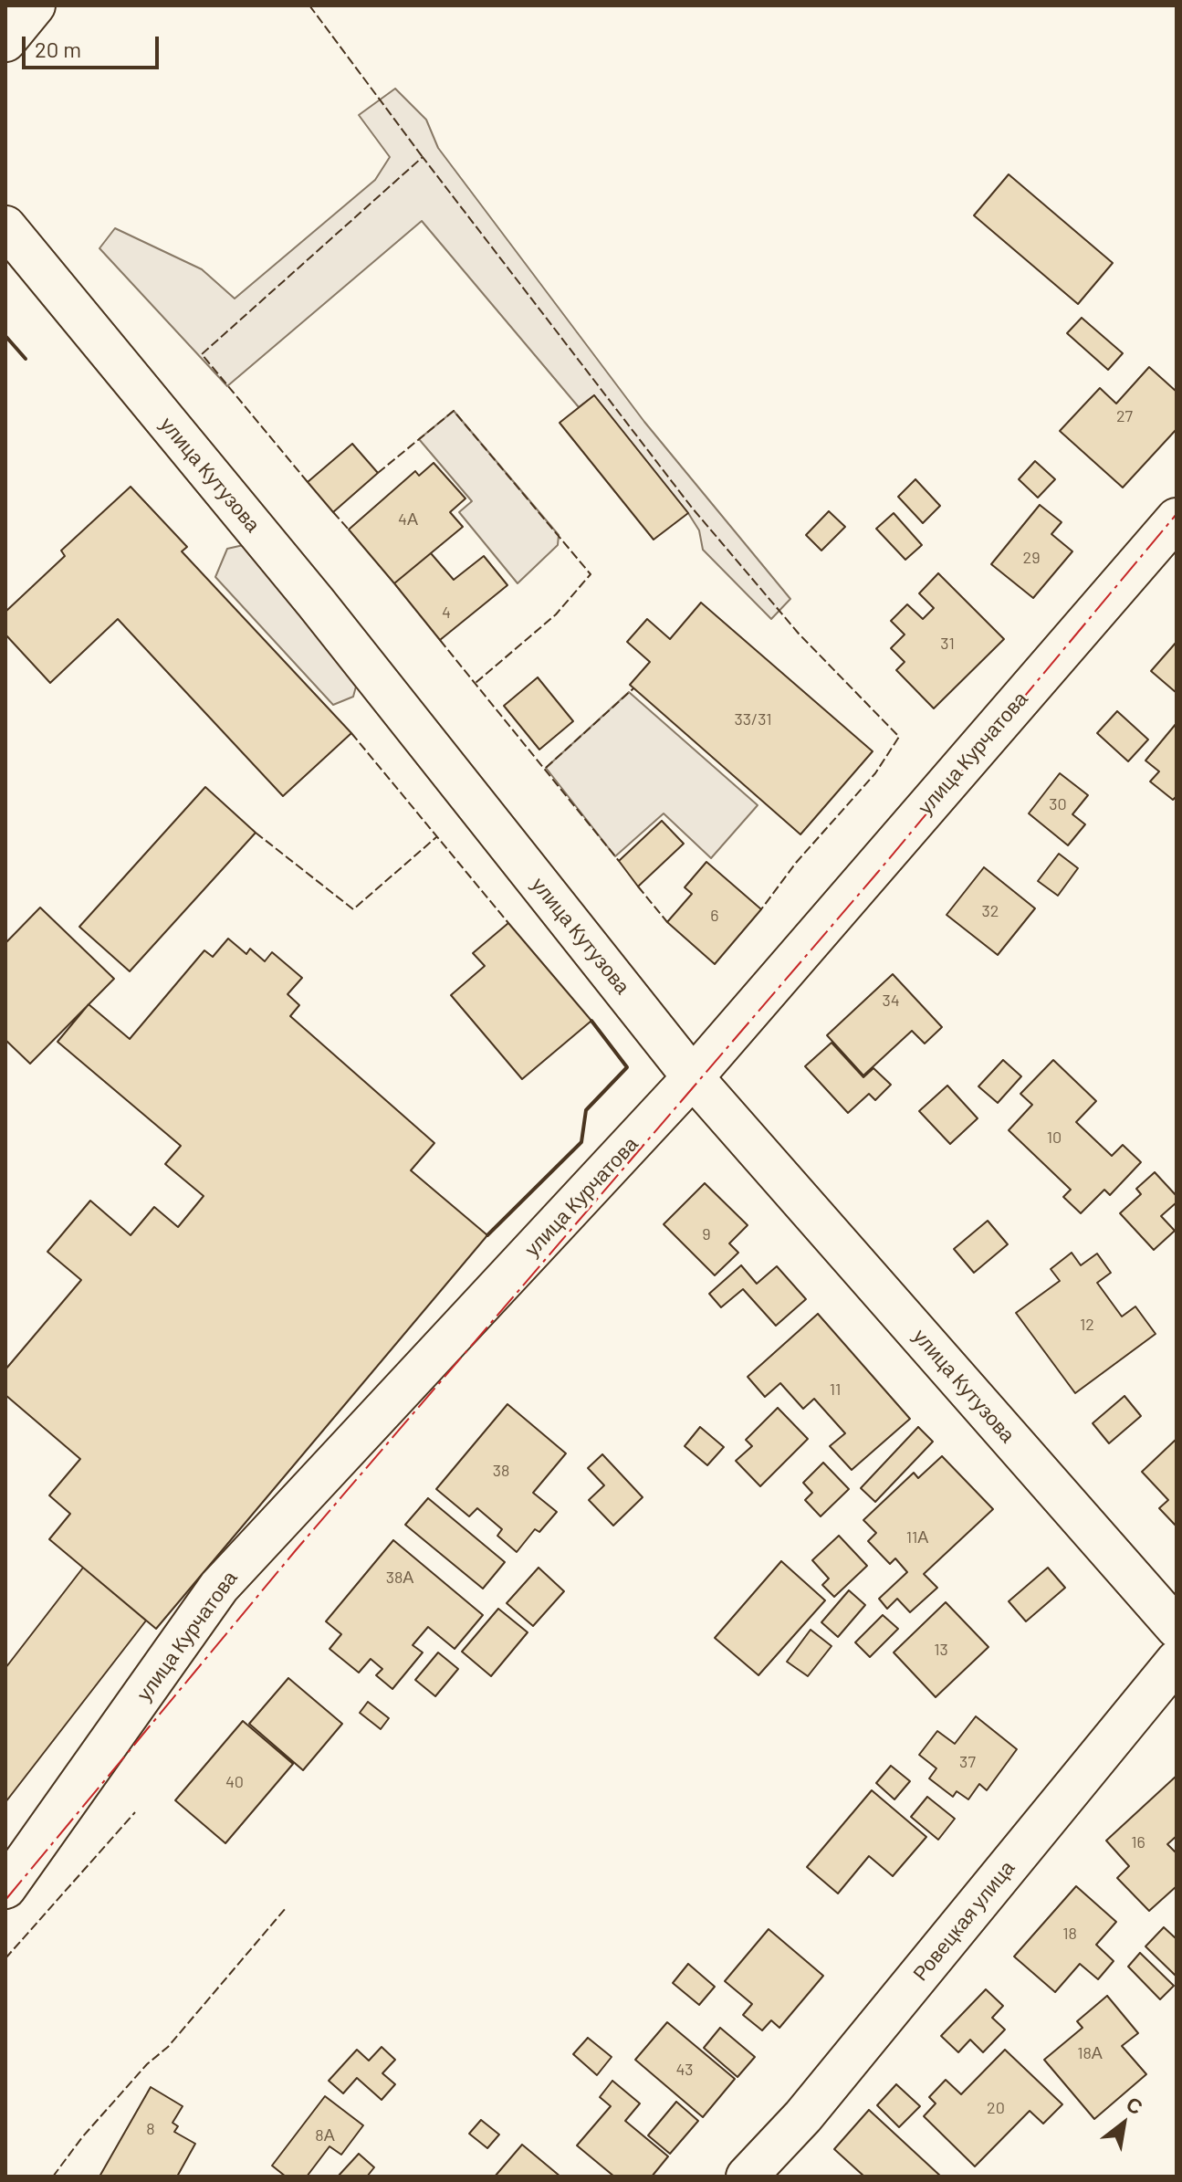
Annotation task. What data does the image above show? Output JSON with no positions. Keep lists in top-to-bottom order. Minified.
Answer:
{"streets":{"street":["улица Кутузова","улица Курчатова","Ровецкая улица"]},"crossings":[["улица Кутузова","улица Курчатова"]],"house_numbers":["27","4А","29","4","31","33/31","30","32","6","34","10","9","12","11","38","11А","38А","13","37","40","16","18","18А","43","20","8","8А"],"scale_bar":"20 m","north":"top right"}
